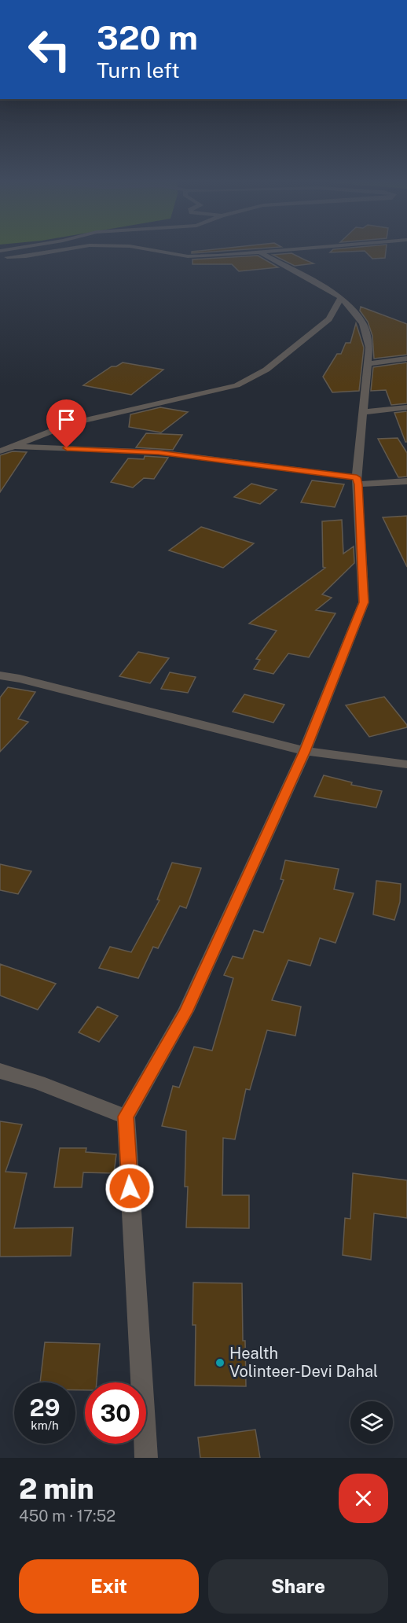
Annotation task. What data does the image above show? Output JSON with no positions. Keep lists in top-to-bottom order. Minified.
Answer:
{"places":["Health Volinteer-Devi Dahal"],"page":{"turn":["320 m","Turn left"],"speed":"29 km/h","limit":"30","heading":["2 min","450 m · 17:52"],"buttons":["Exit","Share"]}}
